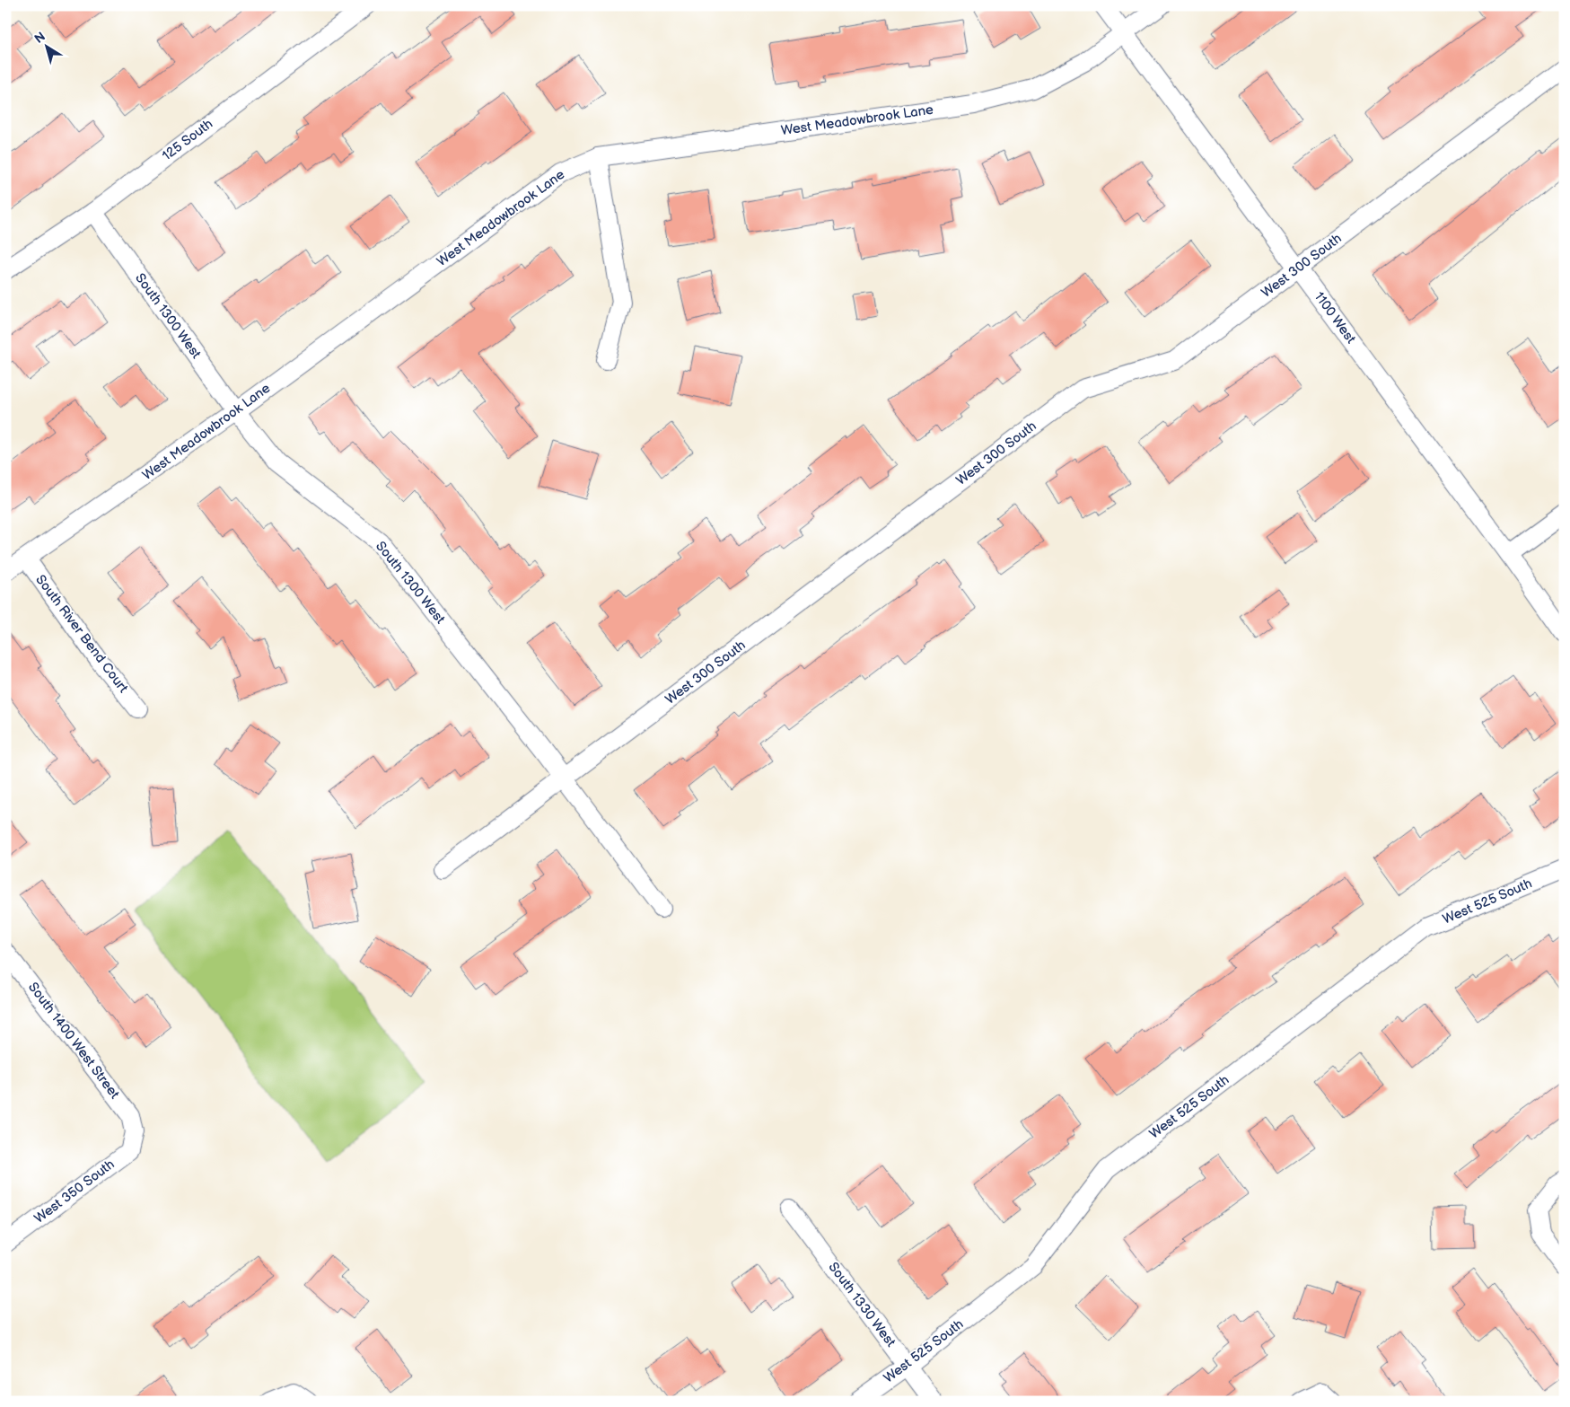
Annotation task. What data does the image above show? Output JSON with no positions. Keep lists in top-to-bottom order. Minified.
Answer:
{"streets":{"street":["West Meadowbrook Lane","125 South","West 300 South","South 1300 West","1100 West","South River Bend Court","West 525 South","South 1400 West Street","West 350 South","South 1330 West"]},"crossings":[["West Meadowbrook Lane","South 1300 West"],["West Meadowbrook Lane","1100 West"],["West Meadowbrook Lane","South River Bend Court"],["125 South","South 1300 West"],["West 300 South","South 1300 West"],["West 300 South","1100 West"],["West 525 South","South 1330 West"],["South 1400 West Street","West 350 South"]],"north":"top left"}
